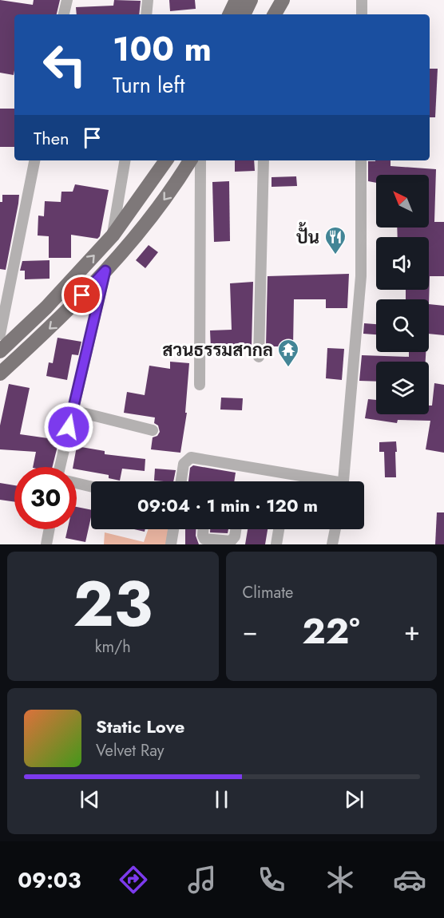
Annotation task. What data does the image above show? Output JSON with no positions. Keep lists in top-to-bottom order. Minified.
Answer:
{"places":{"restaurant":["ปั้น"],"temple":["สวนธรรมสากล"]},"north":"top left","page":{"turn":["100 m","Turn left"],"then":"Then","limit":"30","trip":"09:04 · 1 min · 120 m","tile":[["23","km/h"],"Climate"],"heat":["−","22°","+"],"song":["Static Love","Velvet Ray"],"tabs":"09:03"}}
